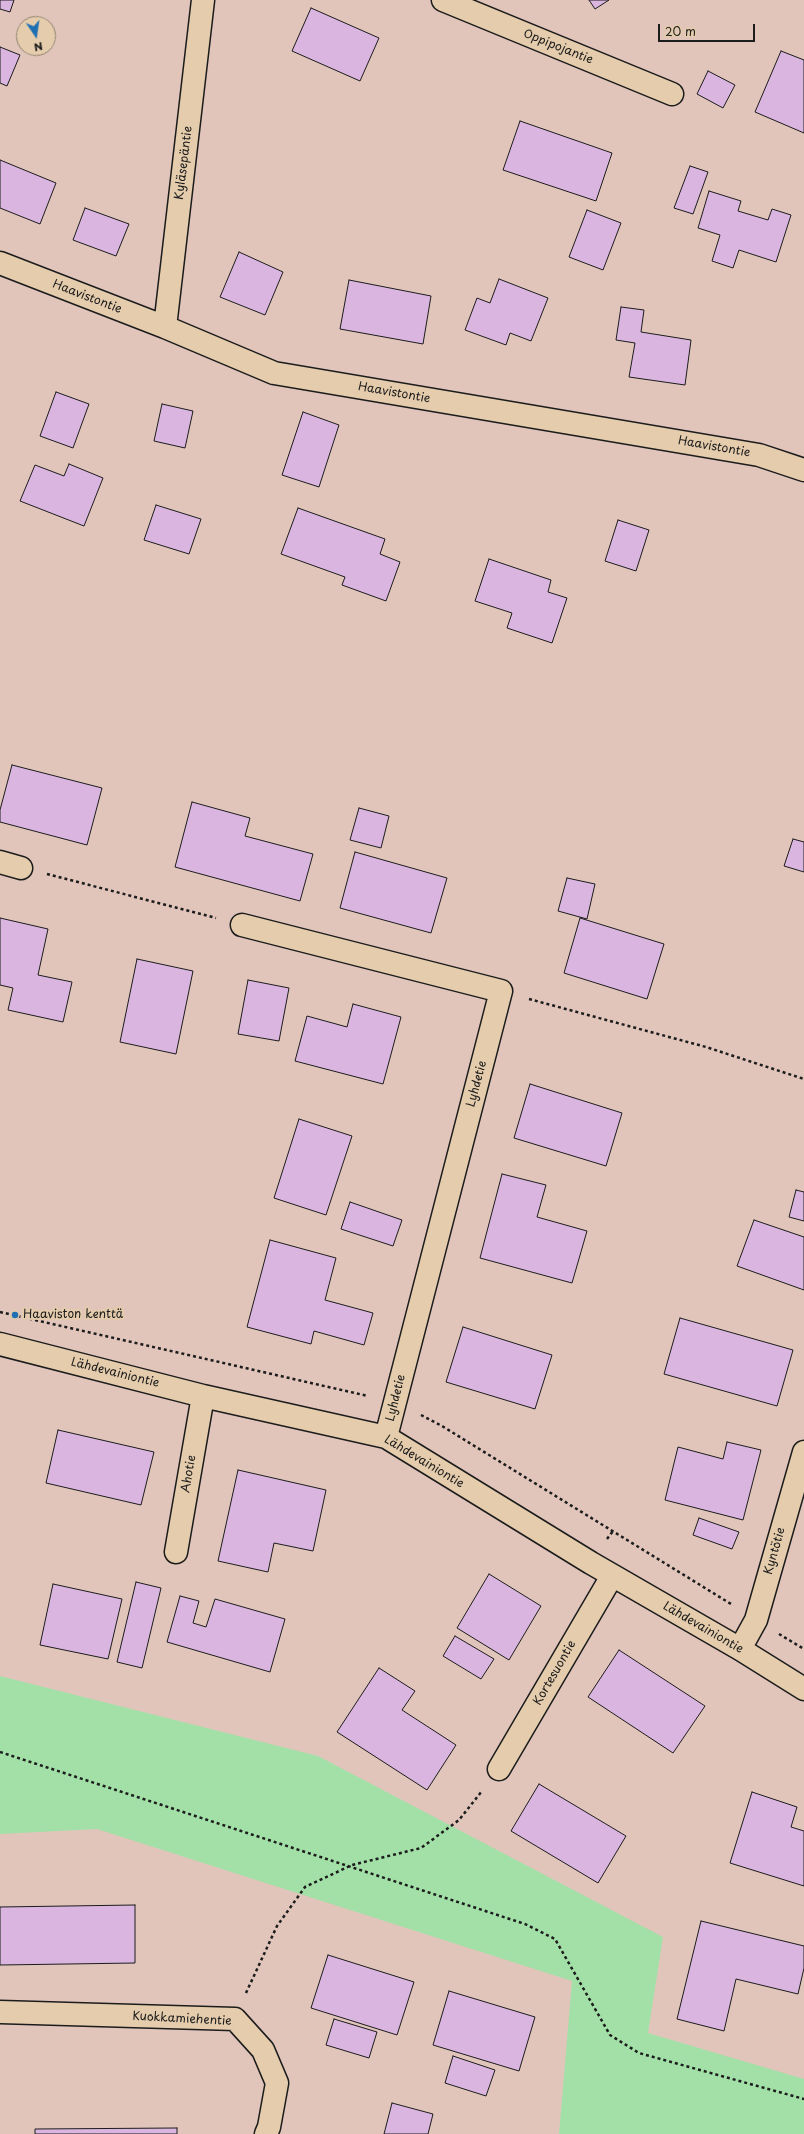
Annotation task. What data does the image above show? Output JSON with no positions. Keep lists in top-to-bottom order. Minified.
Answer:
{"streets":{"street":["Oppipojantie","Kyläsepäntie","Haavistontie","Lyhdetie","Lähdevainiontie","Ahotie","Kyntötie","Kortesuontie","Kuokkamiehentie"]},"crossings":[["Kyläsepäntie","Haavistontie"],["Lyhdetie","Lähdevainiontie"],["Lähdevainiontie","Ahotie"],["Lähdevainiontie","Kyntötie"],["Lähdevainiontie","Kortesuontie"]],"places":["Haaviston kenttä"],"scale_bar":"20 m","north":"bottom"}
